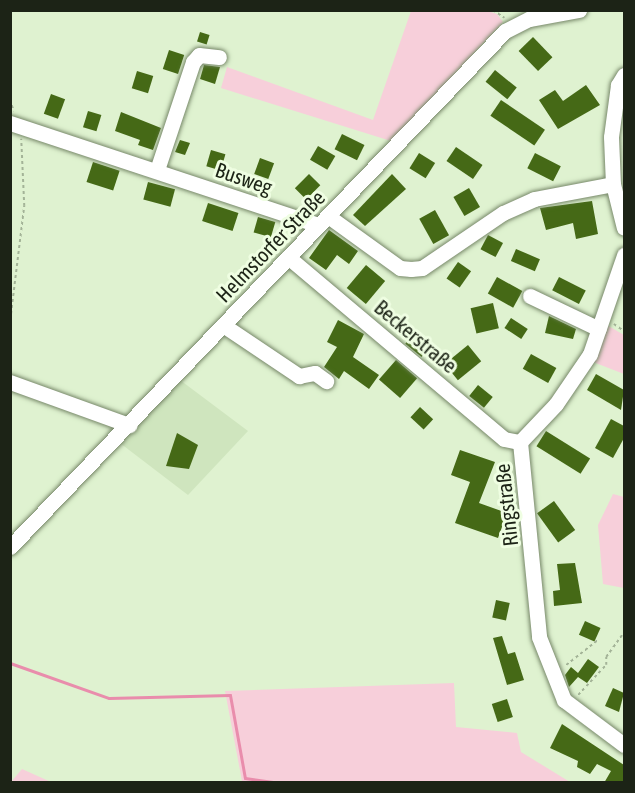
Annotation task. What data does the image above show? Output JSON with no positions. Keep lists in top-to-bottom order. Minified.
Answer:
{"streets":{"street":["Busweg","Helmstorfer Straße","Beckerstraße","Ringstraße"]},"crossings":[["Busweg","Helmstorfer Straße"],["Helmstorfer Straße","Beckerstraße"],["Beckerstraße","Ringstraße"]]}
